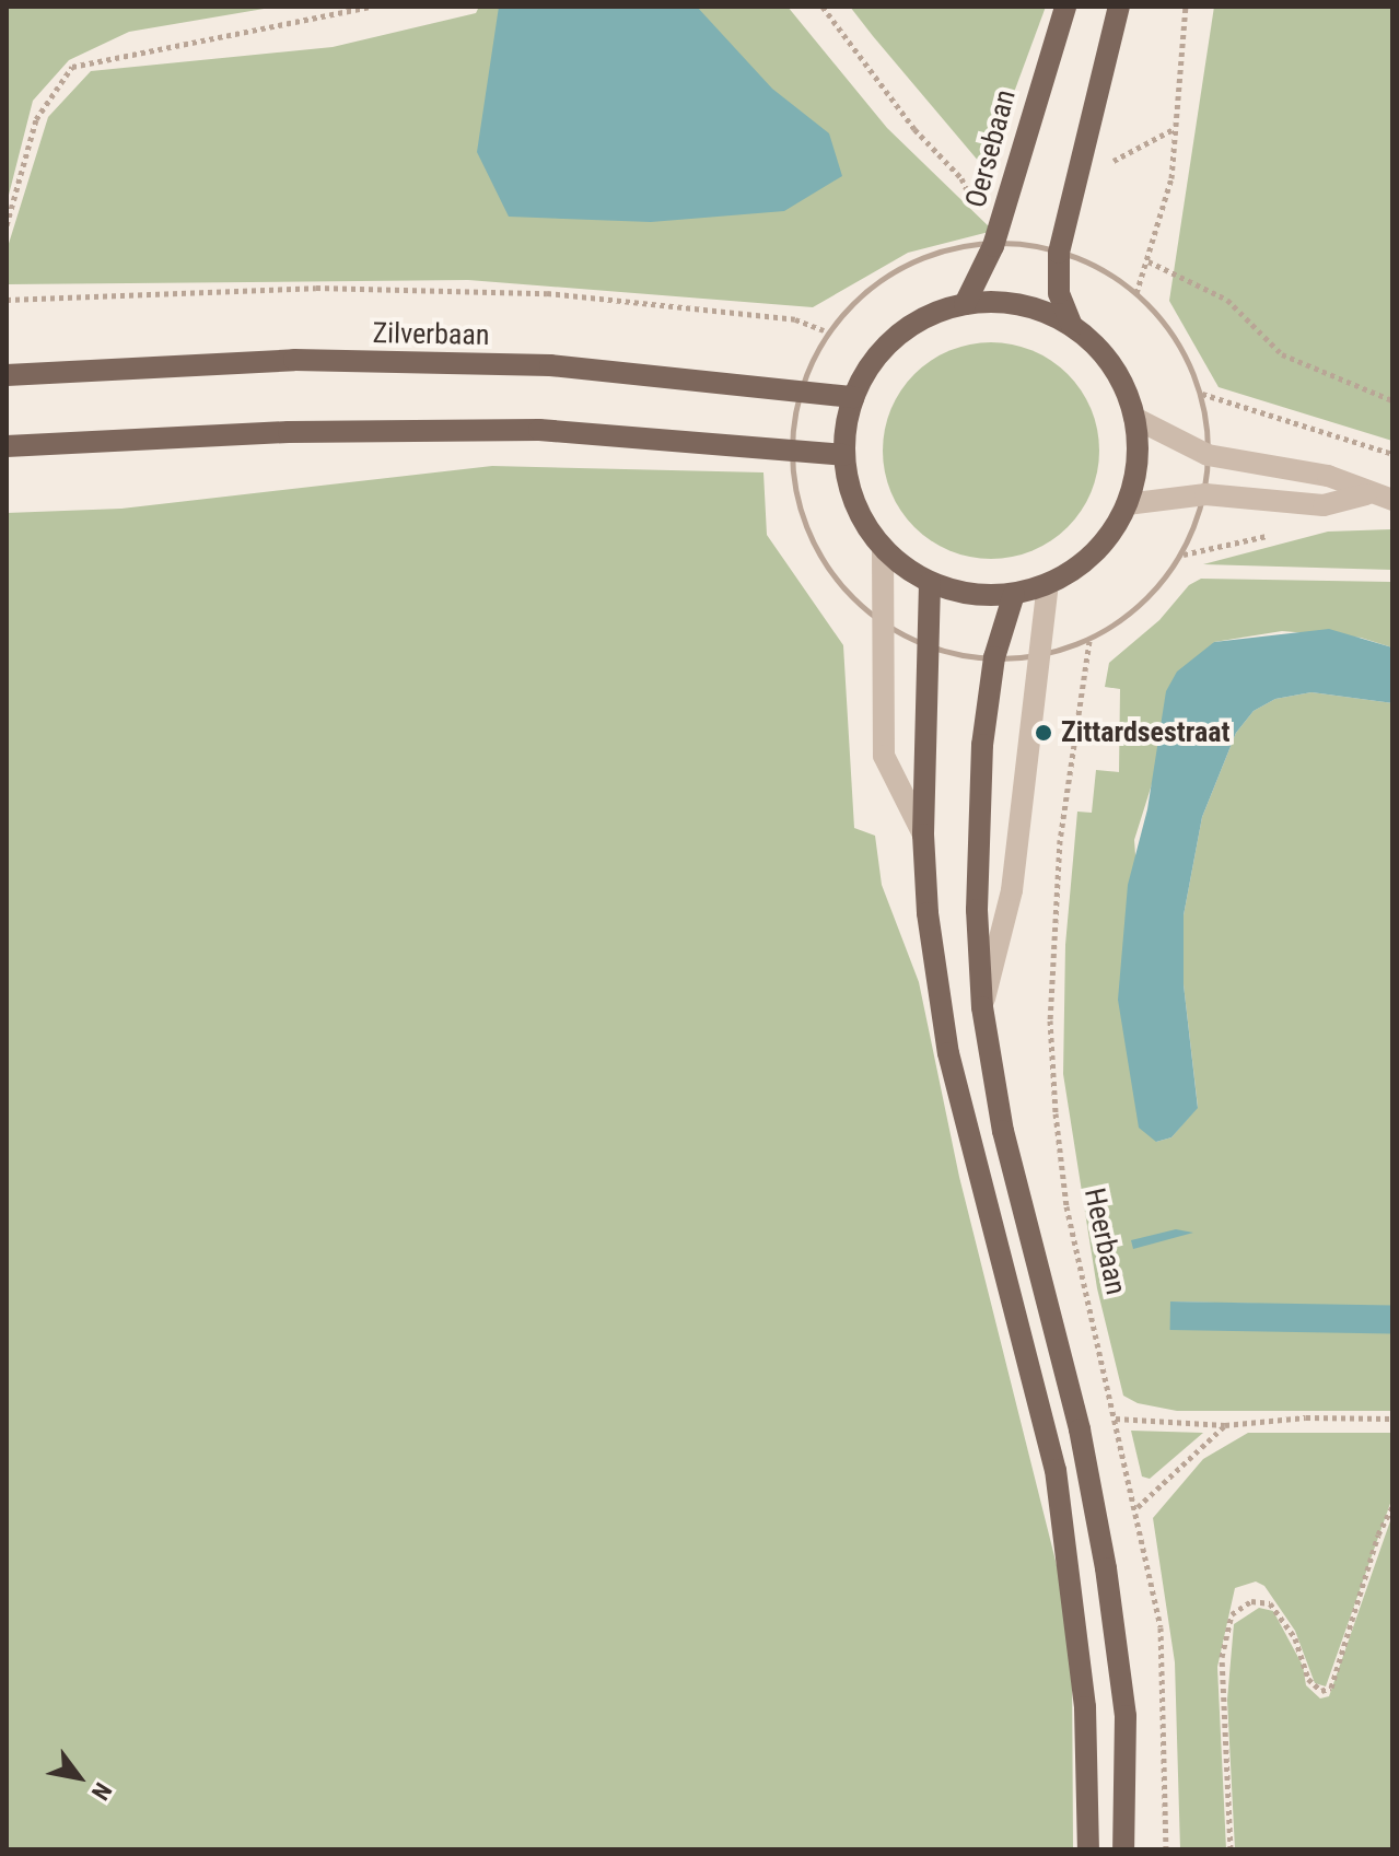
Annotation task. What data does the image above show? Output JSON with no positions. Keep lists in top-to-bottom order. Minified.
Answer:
{"streets":{"main road":["Oersebaan","Zilverbaan"],"path":["Heerbaan"]},"crossings":[["Oersebaan","Zilverbaan"]],"places":["Zittardsestraat"],"north":"bottom right"}
